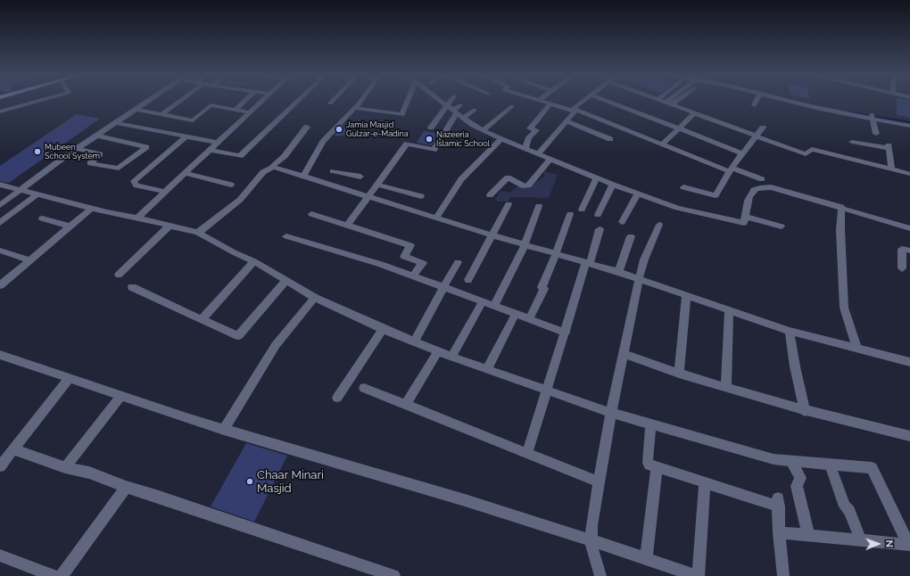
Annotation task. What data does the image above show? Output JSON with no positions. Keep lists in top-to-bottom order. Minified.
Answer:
{"places":["Jamia Masjid Gulzar-e-Madina","Nazeeria Islamic School","Mubeen School System","Chaar Minari Masjid"],"north":"right"}
